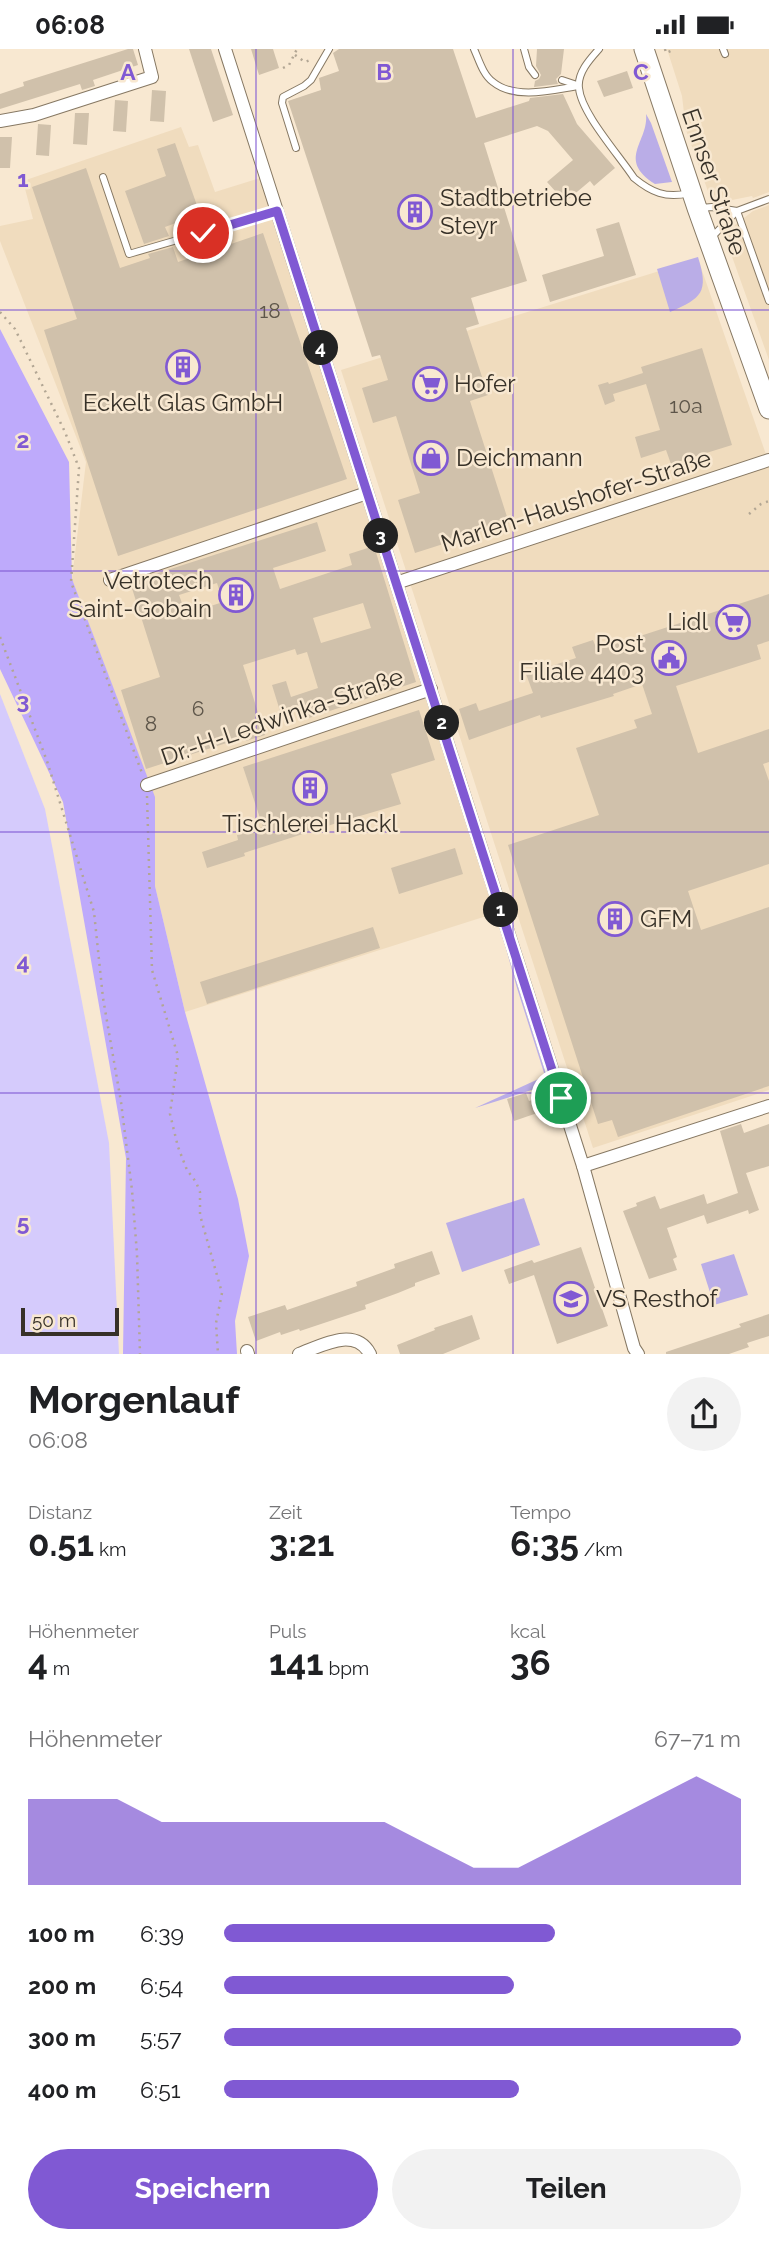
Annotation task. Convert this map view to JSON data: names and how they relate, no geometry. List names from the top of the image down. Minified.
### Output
{"streets":{"main road":["Ennser Straße"],"street":["Marlen-Haushofer-Straße","Dr.-H-Ledwinka-Straße"]},"places":{"building":["Stadtbetriebe Steyr","Eckelt Glas GmbH","Vetrotech Saint-Gobain","Tischlerei Hackl","GFM"],"supermarket":["Hofer","Lidl"],"shop":["Deichmann"],"public building":["Post Filiale 4403"],"school or university":["VS Resthof"]},"house_numbers":["18","10a","6","8"],"scale_bar":"50 m","page":{"status":"06:08","pins":["4","3","2","1"],"scale":"50 m","heading":["Morgenlauf","06:08"],"stats":[["Distanz","0.51 km"],["Zeit","3:21"],["Tempo","6:35 /km"],["Höhenmeter","4 m"],["Puls","141 bpm"],["kcal","36"]],"chart":["Höhenmeter","67–71 m"],"list":[{"name":"100 m","note":"6:39"},{"name":"200 m","note":"6:54"},{"name":"300 m","note":"5:57"},{"name":"400 m","note":"6:51"}],"buttons":["Speichern","Teilen"]},"grid":{"columns":["A","B","C"],"rows":["1","2","3","4","5"]}}
